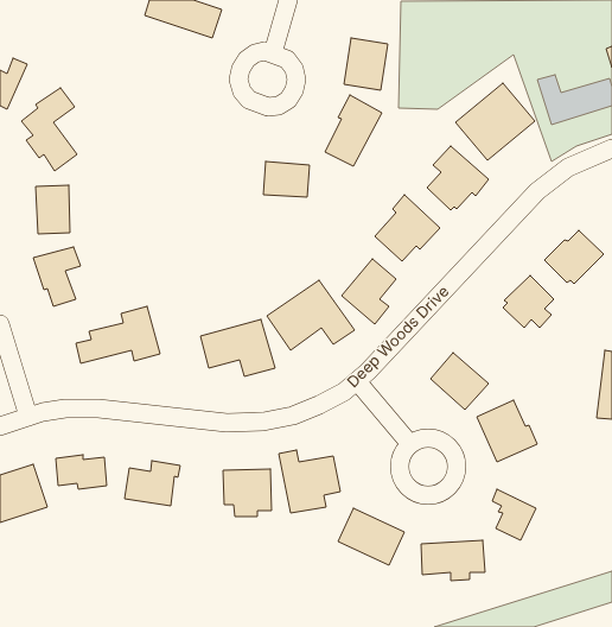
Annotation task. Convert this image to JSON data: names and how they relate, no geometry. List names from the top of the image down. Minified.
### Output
{"streets":{"street":["Deep Woods Drive"]}}
